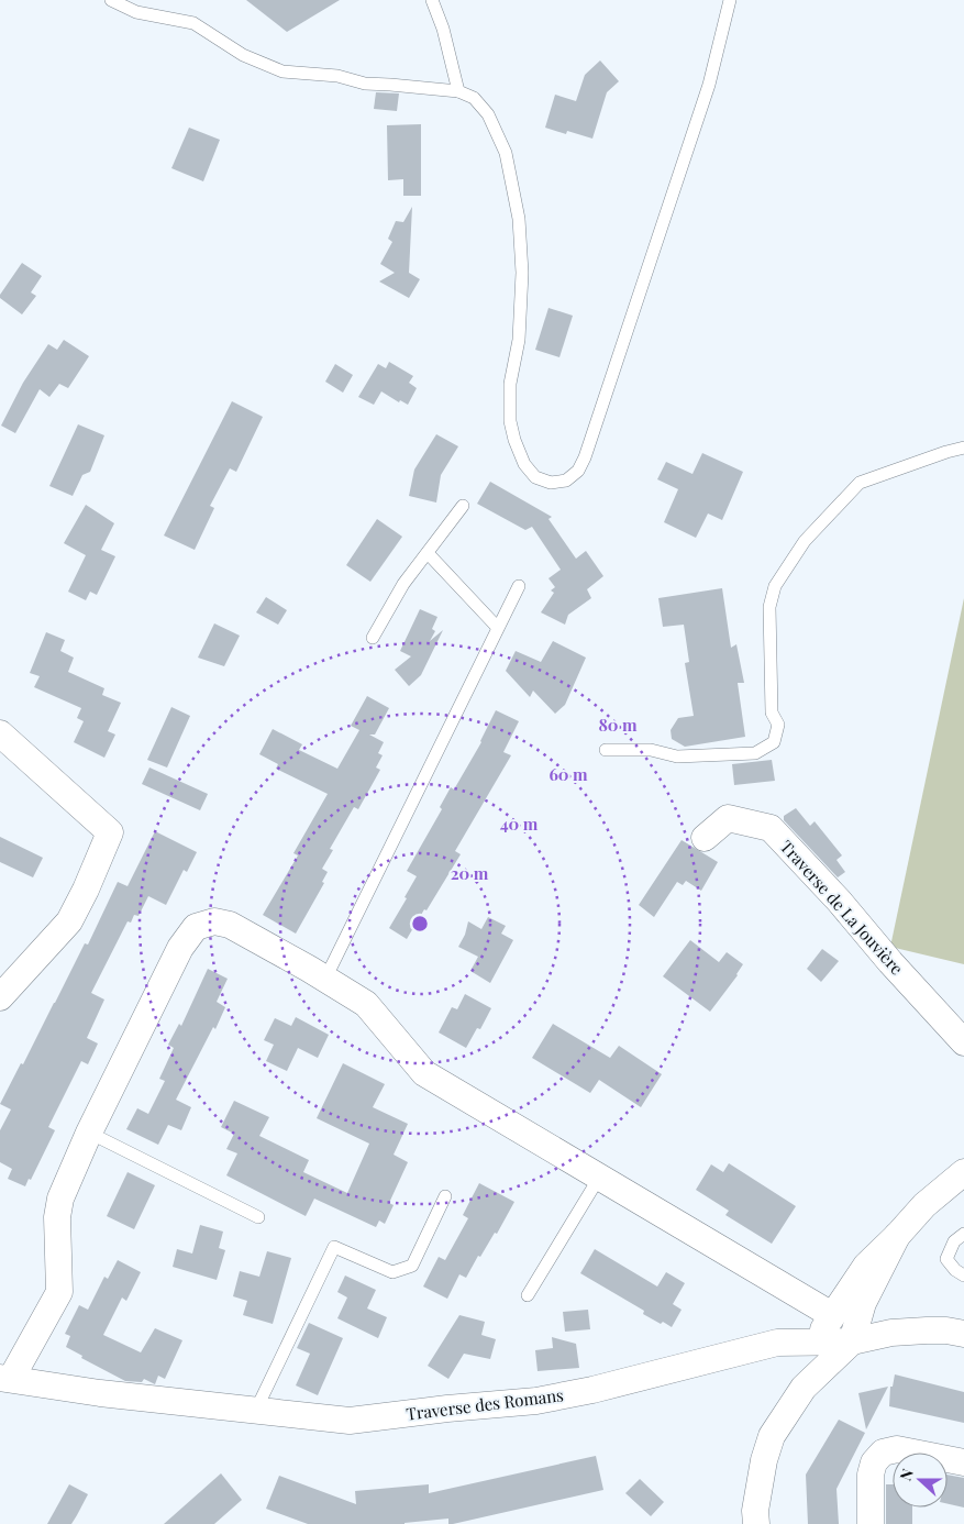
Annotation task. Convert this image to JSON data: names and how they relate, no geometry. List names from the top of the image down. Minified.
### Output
{"streets":{"street":["Traverse de La Jouvière","Traverse des Romans"]},"north":"left","rings":["80 m","60 m","40 m","20 m"]}
